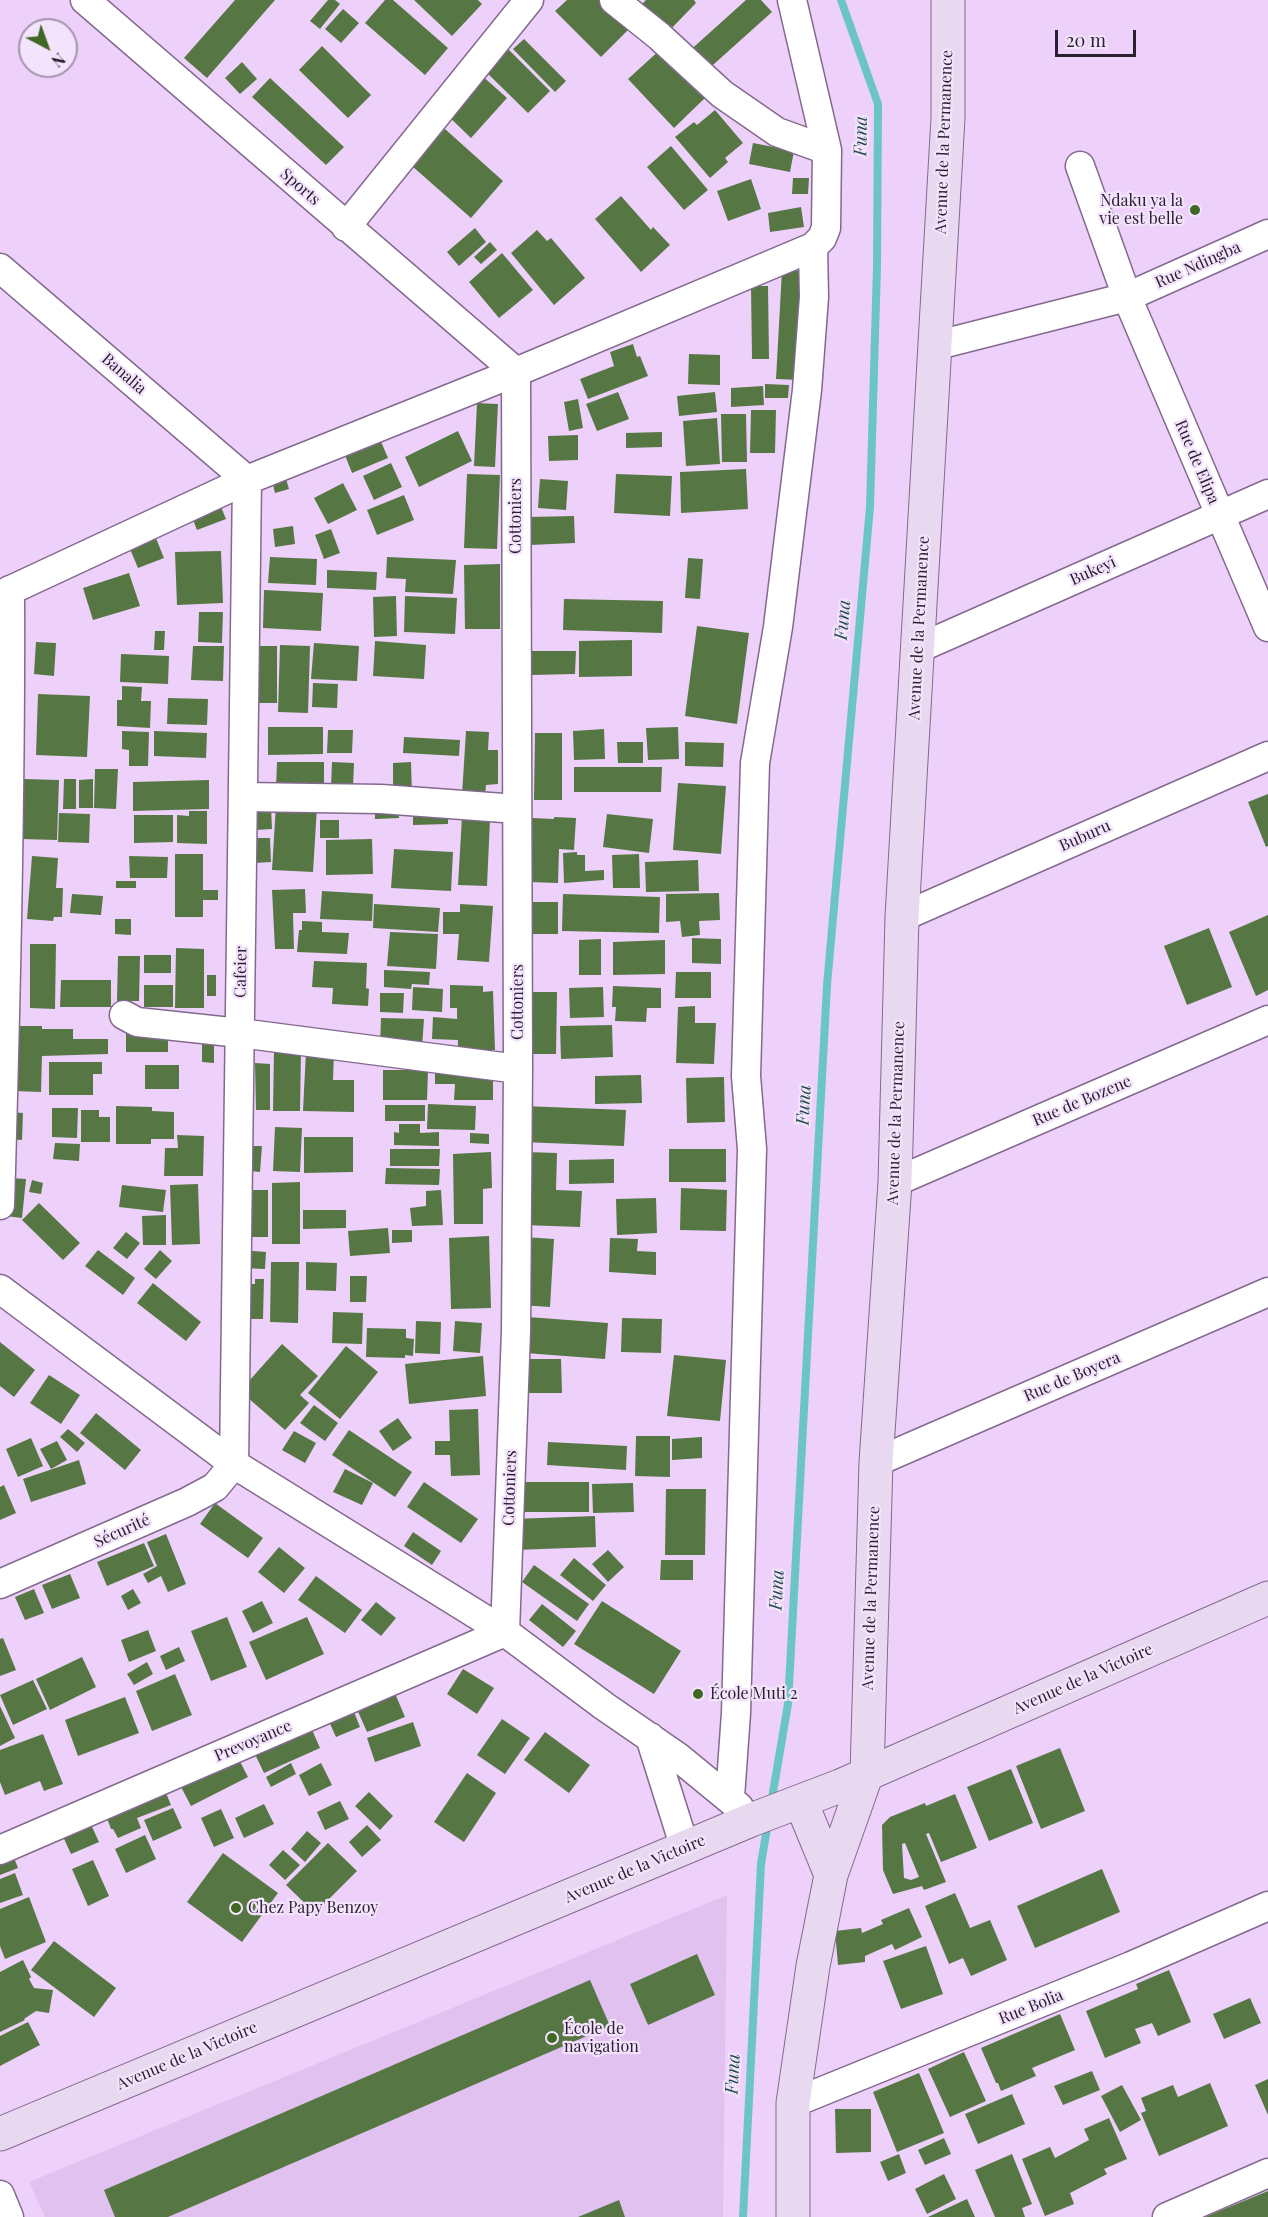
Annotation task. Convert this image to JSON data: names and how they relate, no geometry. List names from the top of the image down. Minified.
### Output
{"streets":{"street":["Avenue de la Permanence","Sports","Rue Ndingba","Banalia","Rue de Elipa","Cottoniers","Bukeyi","Buburu","Cafeier","Rue de Bozene","Rue de Boyera","Sécurité","Avenue de la Victoire","Prevoyance","Rue Bolia"]},"crossings":[["Avenue de la Permanence","Rue Ndingba"],["Avenue de la Permanence","Bukeyi"],["Avenue de la Permanence","Buburu"],["Avenue de la Permanence","Rue de Bozene"],["Avenue de la Permanence","Rue de Boyera"],["Avenue de la Permanence","Avenue de la Victoire"],["Avenue de la Permanence","Rue Bolia"],["Sports","Cottoniers"],["Rue Ndingba","Rue de Elipa"],["Banalia","Cafeier"],["Rue de Elipa","Bukeyi"],["Cottoniers","Prevoyance"],["Cafeier","Sécurité"]],"water":["Funa"],"places":["Ndaku ya la vie est belle","École Muti 2","Chez Papy Benzoy","École de navigation"],"scale_bar":"20 m","north":"bottom right"}
